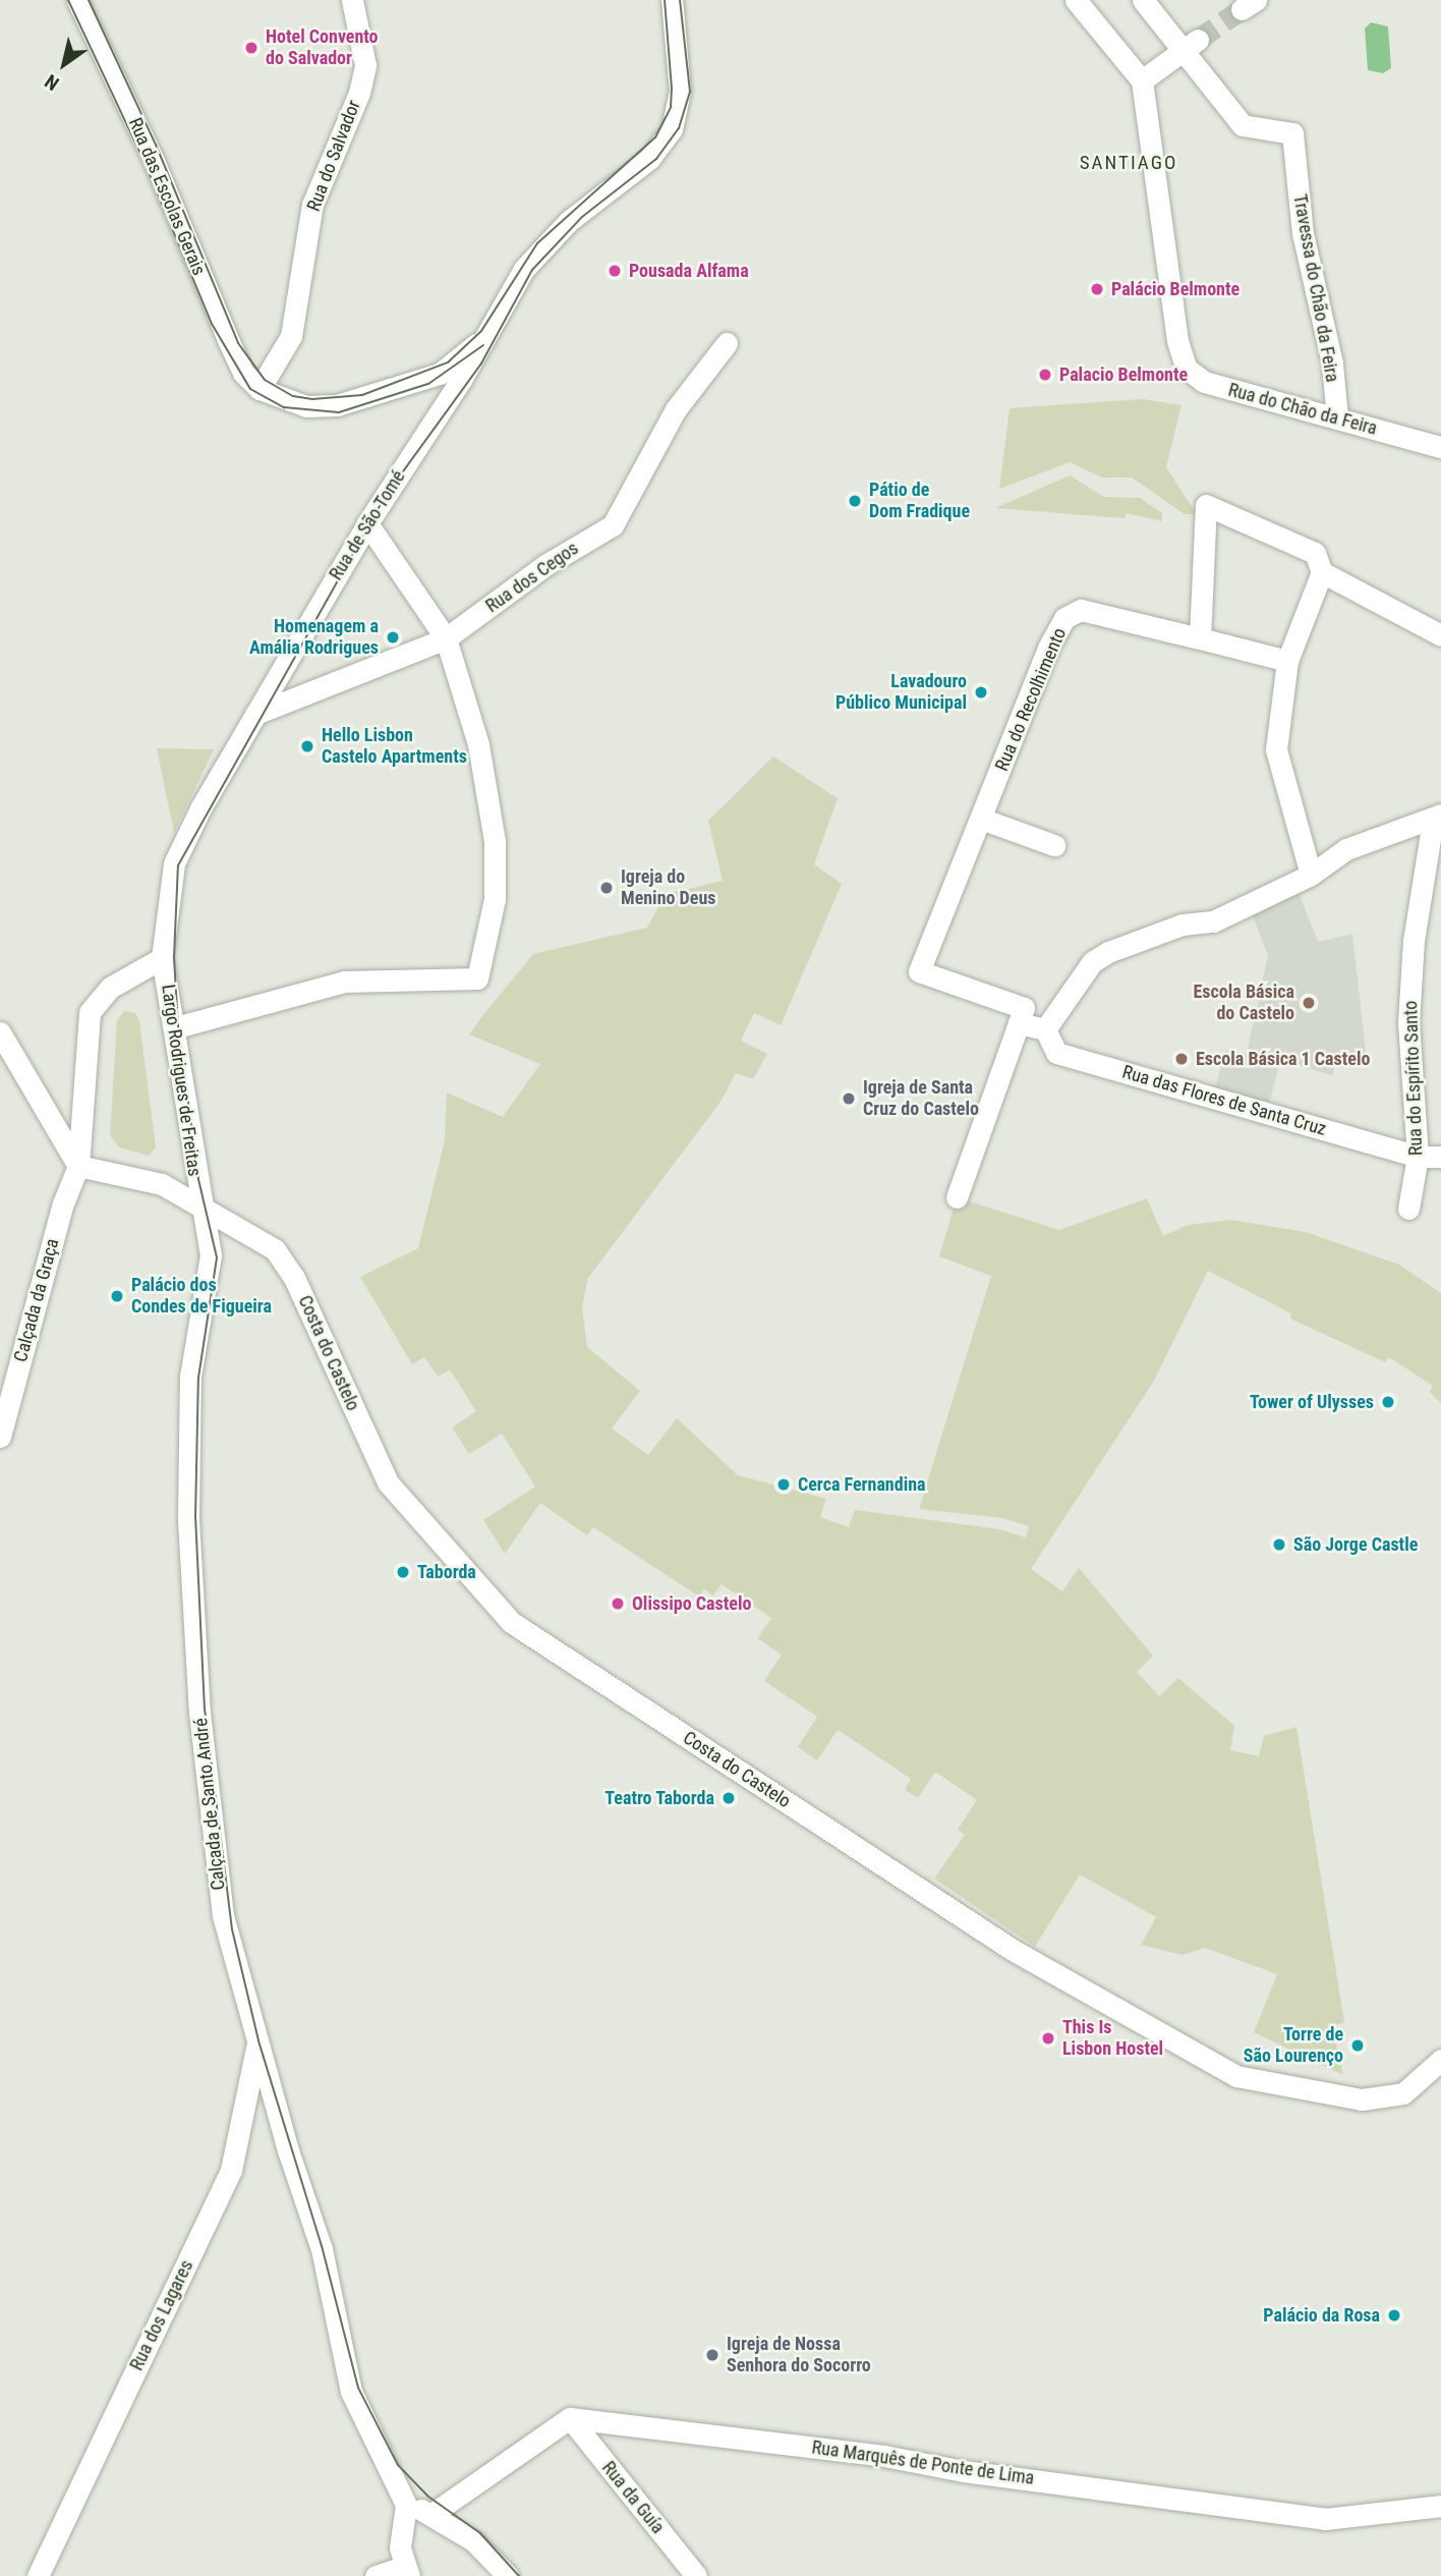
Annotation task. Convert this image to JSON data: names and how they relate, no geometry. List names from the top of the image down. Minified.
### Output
{"streets":{"street":["Rua do Salvador","Rua das Escolas Gerais","Travessa do Chão da Feira","Rua do Chão da Feira","Rua de São Tomé","Rua dos Cegos","Rua do Recolhimento","Rua do Espírito Santo","Largo Rodrigues de Freitas","Rua das Flores de Santa Cruz","Calçada da Graça","Costa do Castelo","Calçada de Santo André","Rua dos Lagares","Rua Marquês de Ponte de Lima","Rua da Guía"]},"crossings":[["Rua do Salvador","Rua das Escolas Gerais"],["Travessa do Chão da Feira","Rua do Chão da Feira"],["Rua de São Tomé","Rua dos Cegos"],["Rua de São Tomé","Largo Rodrigues de Freitas"],["Rua de São Tomé","Calçada da Graça"],["Rua do Espírito Santo","Rua das Flores de Santa Cruz"],["Largo Rodrigues de Freitas","Calçada da Graça"],["Largo Rodrigues de Freitas","Costa do Castelo"],["Largo Rodrigues de Freitas","Calçada de Santo André"],["Costa do Castelo","Calçada de Santo André"],["Calçada de Santo André","Rua dos Lagares"],["Rua Marquês de Ponte de Lima","Rua da Guía"]],"districts":["SANTIAGO"],"places":["Hotel Convento do Salvador","Pousada Alfama","Palácio Belmonte","Palacio Belmonte","Pátio de Dom Fradique","Homenagem a Amália Rodrigues","Lavadouro Público Municipal","Hello Lisbon Castelo Apartments","Igreja do Menino Deus","Escola Básica do Castelo","Escola Básica 1 Castelo","Igreja de Santa Cruz do Castelo","Palácio dos Condes de Figueira","Tower of Ulysses","Cerca Fernandina","São Jorge Castle","Taborda","Olissipo Castelo","Teatro Taborda","This Is Lisbon Hostel","Torre de São Lourenço","Palácio da Rosa","Igreja de Nossa Senhora do Socorro"],"north":"bottom left"}
